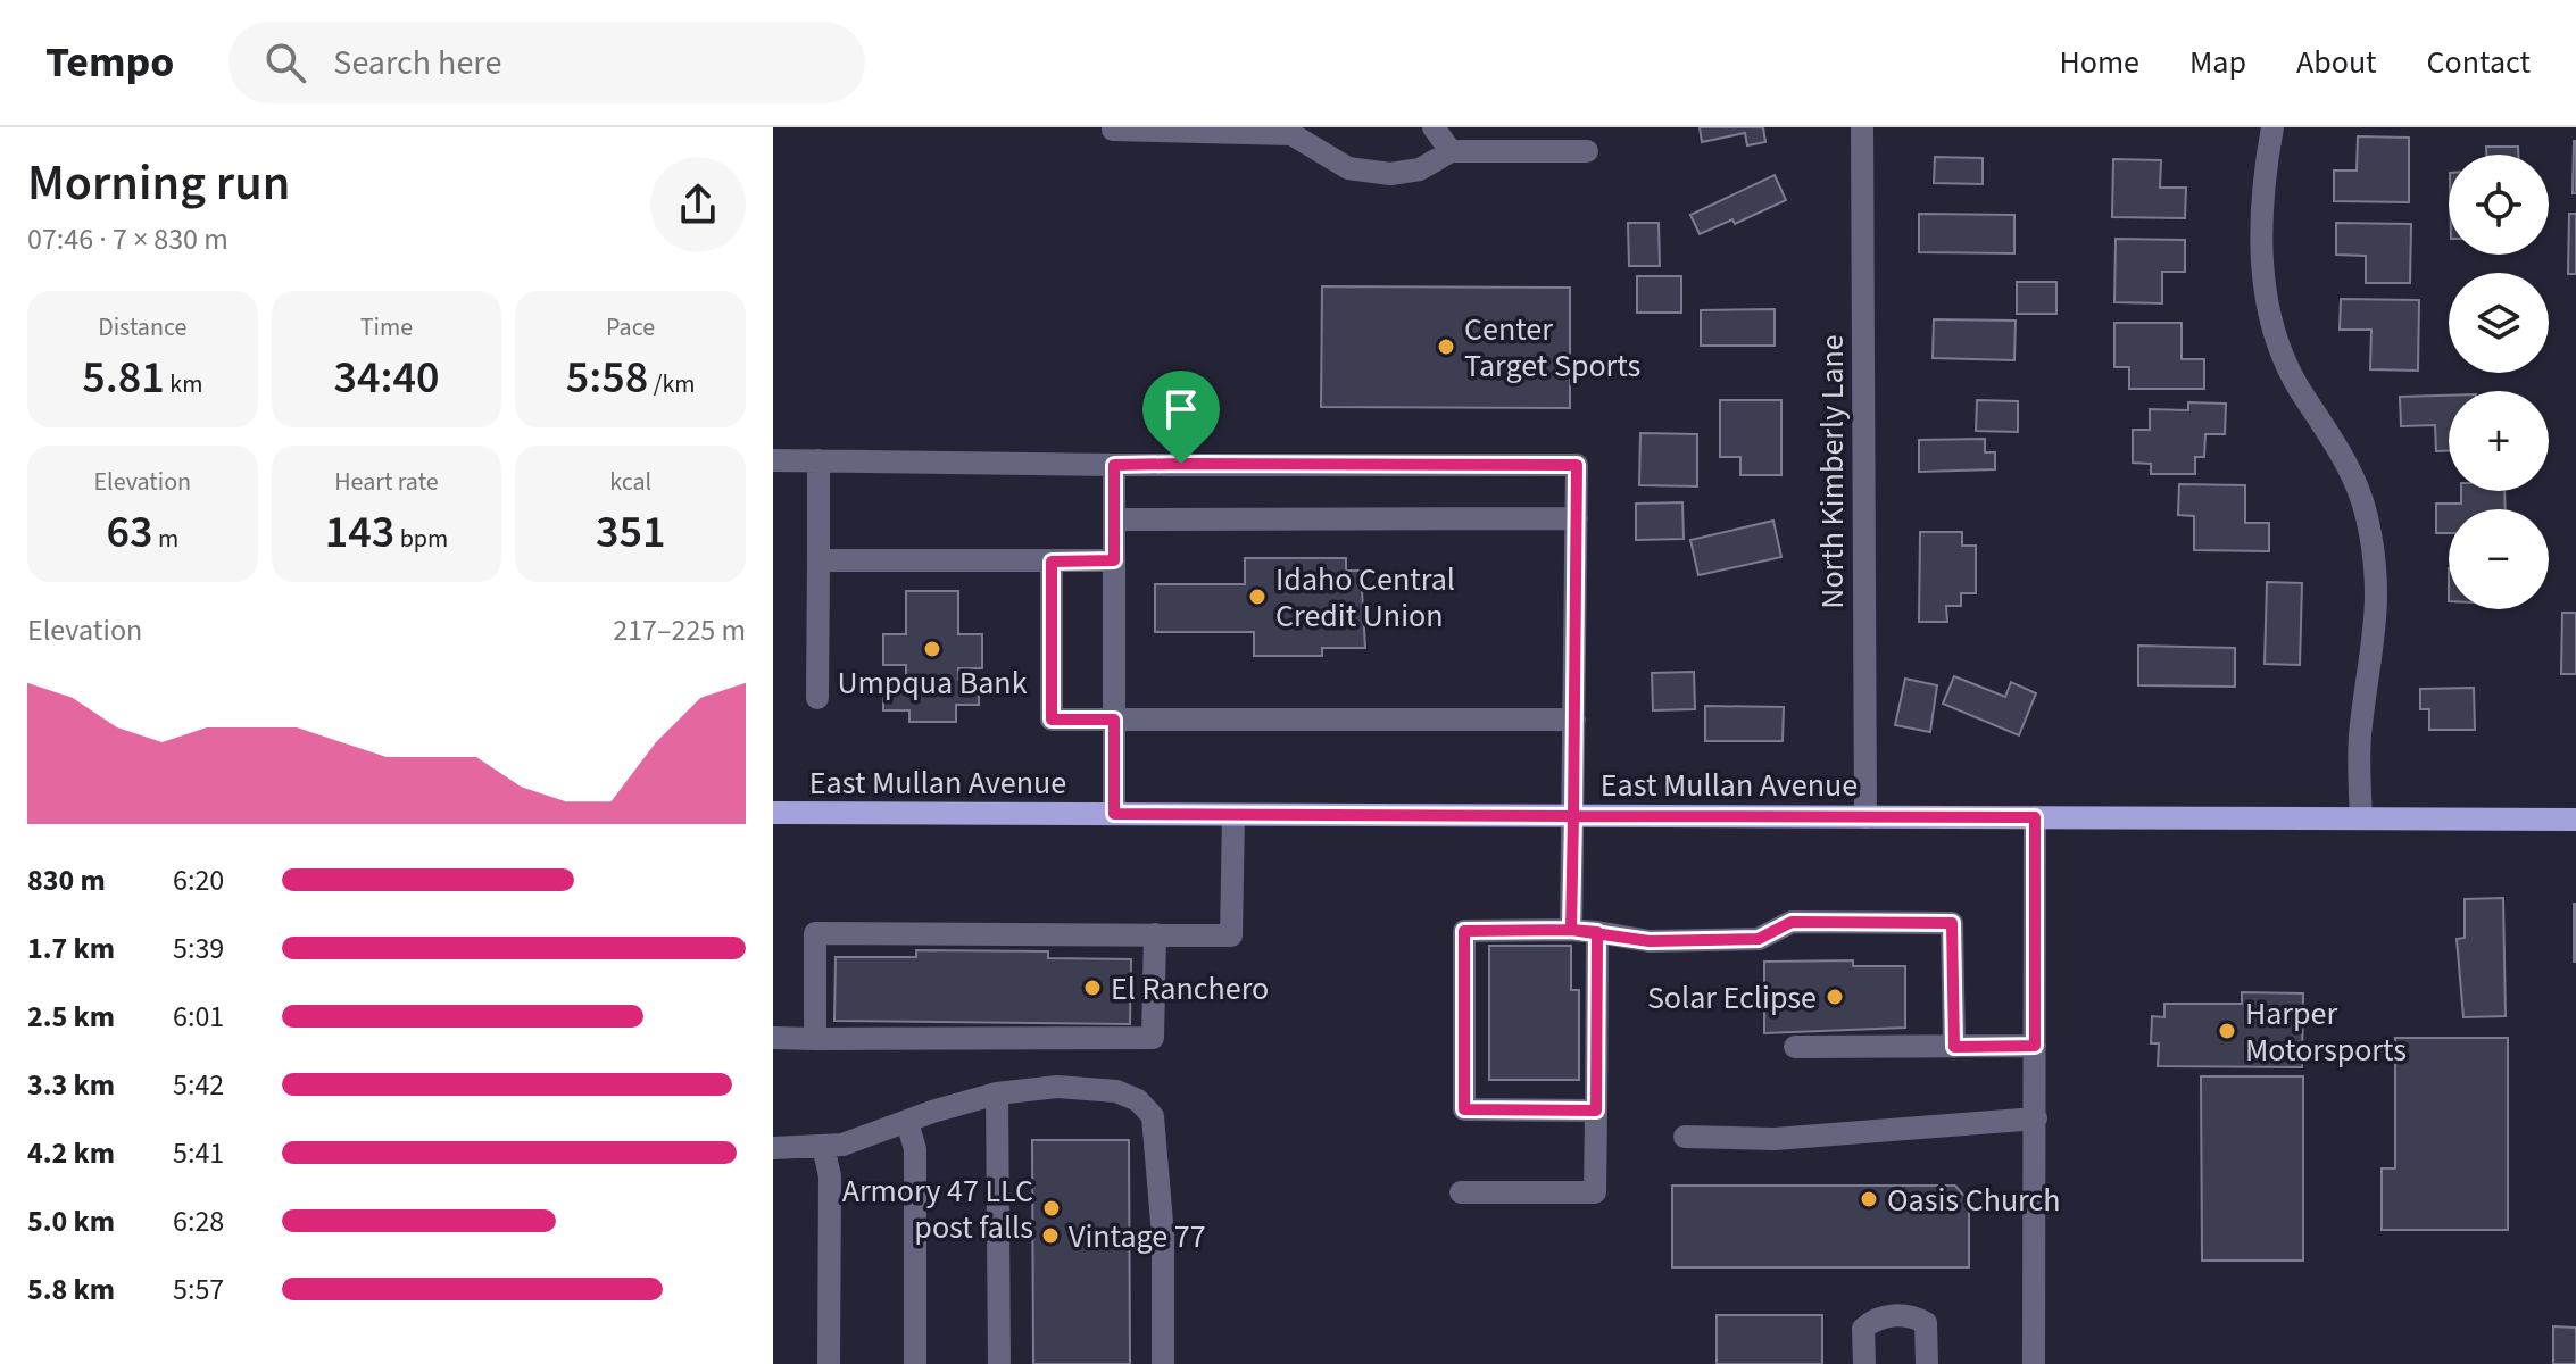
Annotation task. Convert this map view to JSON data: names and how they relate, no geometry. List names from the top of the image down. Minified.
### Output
{"streets":{"main road":["East Mullan Avenue"],"street":["North Kimberly Lane"]},"crossings":[["North Kimberly Lane","East Mullan Avenue"]],"places":["Center Target Sports","Idaho Central Credit Union","Umpqua Bank","El Ranchero","Solar Eclipse","Harper Motorsports","Oasis Church","Armory 47 LLC post falls","Vintage 77"],"page":{"header":"Tempo","search":"Search here","nav":["Home","Map","About","Contact"],"heading":["Morning run","07:46 · 7 × 830 m"],"map_buttons":["+","−"],"stats":[["Distance","5.81 km"],["Time","34:40"],["Pace","5:58 /km"],["Elevation","63 m"],["Heart rate","143 bpm"],["kcal","351"]],"chart":["Elevation","217–225 m"],"list":[{"name":"830 m","note":"6:20"},{"name":"1.7 km","note":"5:39"},{"name":"2.5 km","note":"6:01"},{"name":"3.3 km","note":"5:42"},{"name":"4.2 km","note":"5:41"},{"name":"5.0 km","note":"6:28"},{"name":"5.8 km","note":"5:57"}]}}
